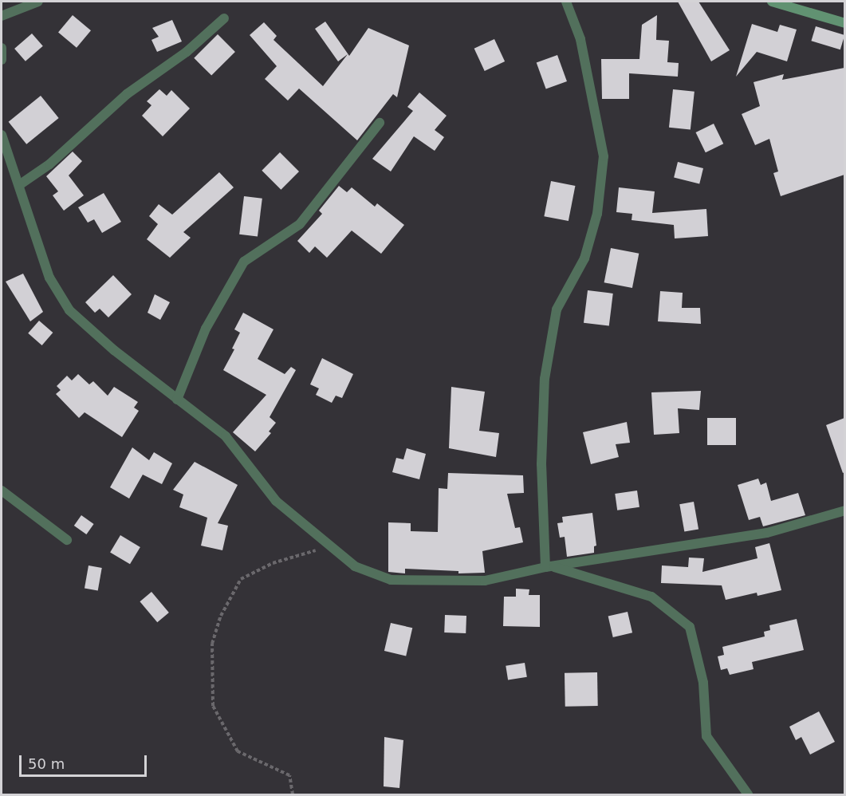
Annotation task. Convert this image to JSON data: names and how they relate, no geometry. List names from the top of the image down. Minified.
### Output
{"scale_bar":"50 m"}
